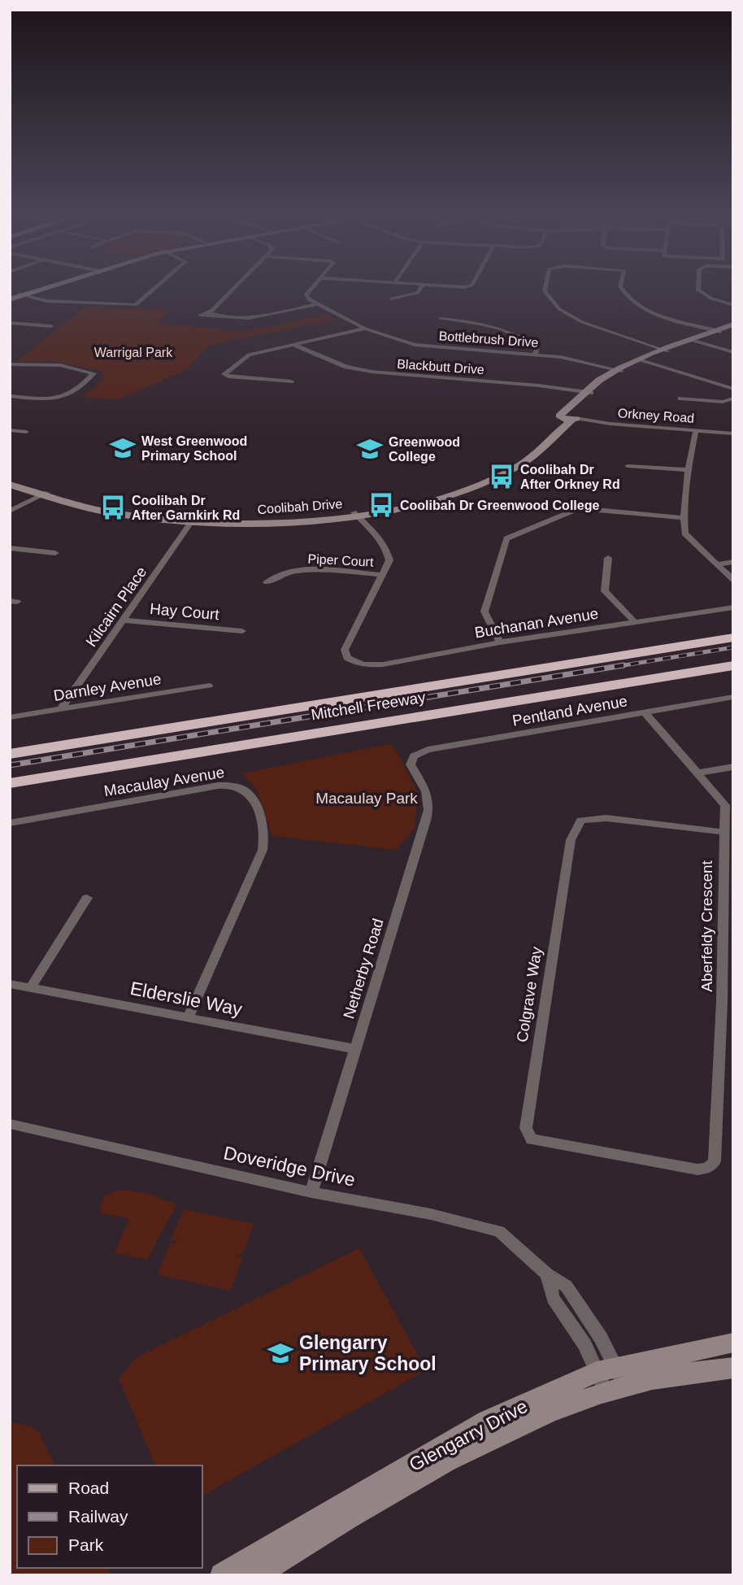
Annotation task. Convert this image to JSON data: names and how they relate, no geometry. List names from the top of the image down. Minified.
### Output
{"streets":{"highway":["Mitchell Freeway"],"main road":["Coolibah Drive","Glengarry Drive"],"street":["Bottlebrush Drive","Blackbutt Drive","Orkney Road","Piper Court","Kilcairn Place","Hay Court","Buchanan Avenue","Darnley Avenue","Pentland Avenue","Macaulay Avenue","Aberfeldy Crescent","Netherby Road","Colgrave Way","Elderslie Way","Doveridge Drive"]},"crossings":[["Bottlebrush Drive","Coolibah Drive"],["Blackbutt Drive","Coolibah Drive"],["Orkney Road","Coolibah Drive"],["Coolibah Drive","Kilcairn Place"],["Piper Court","Buchanan Avenue"],["Kilcairn Place","Hay Court"],["Kilcairn Place","Darnley Avenue"],["Pentland Avenue","Aberfeldy Crescent"],["Pentland Avenue","Netherby Road"],["Macaulay Avenue","Elderslie Way"],["Aberfeldy Crescent","Colgrave Way"],["Netherby Road","Elderslie Way"],["Netherby Road","Doveridge Drive"],["Doveridge Drive","Glengarry Drive"]],"parks":["Warrigal Park","Macaulay Park"],"places":{"school or university":["West Greenwood Primary School","Greenwood College","Glengarry Primary School"],"bus stop":["Coolibah Dr After Orkney Rd","Coolibah Dr Greenwood College","Coolibah Dr After Garnkirk Rd"]},"legend":["Road","Railway","Park"]}
